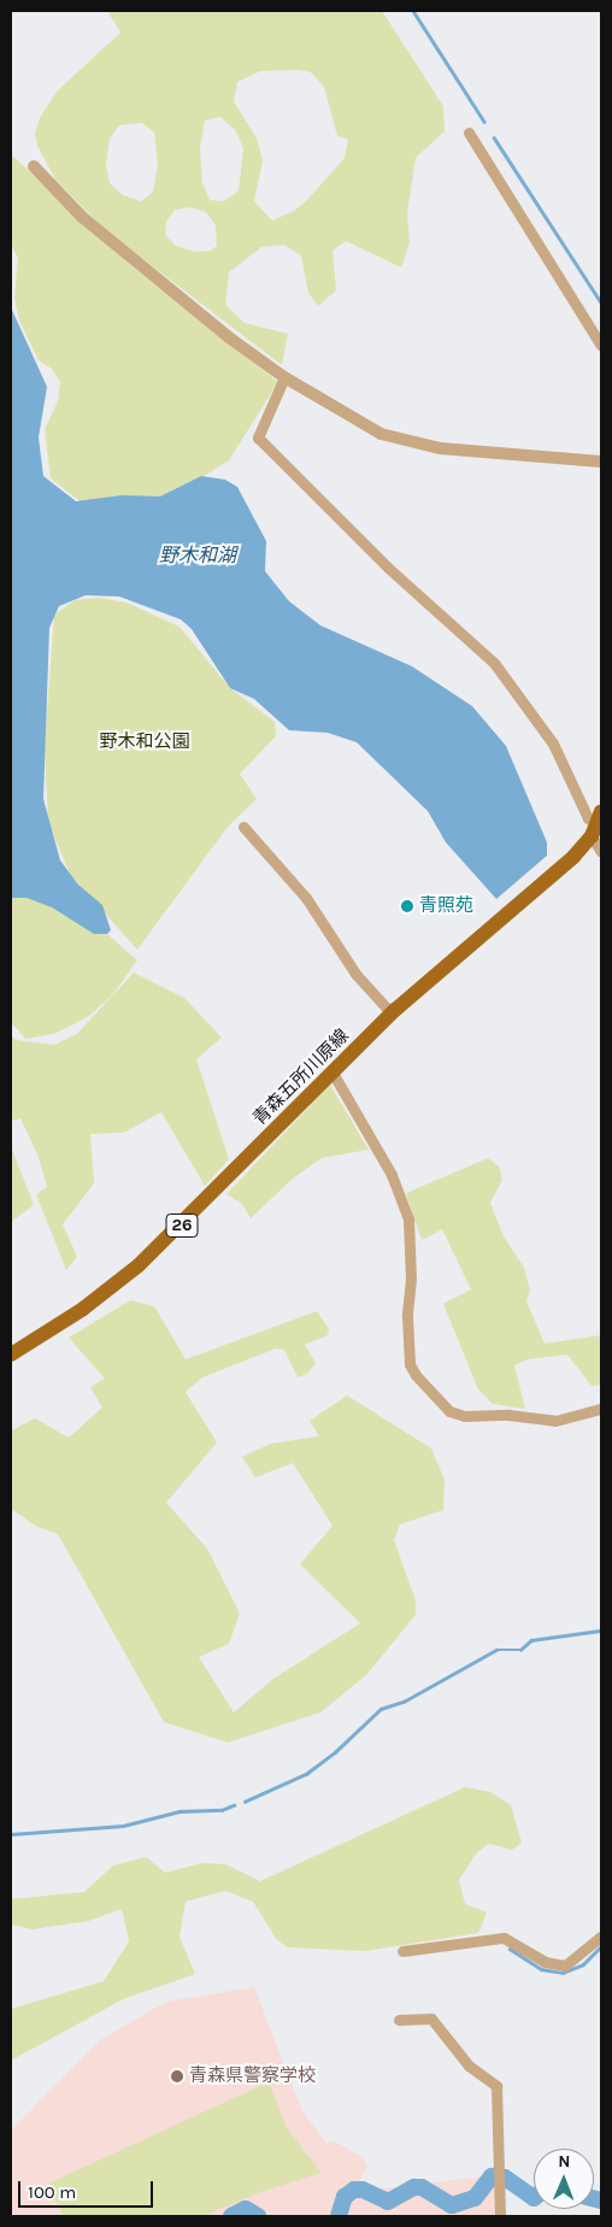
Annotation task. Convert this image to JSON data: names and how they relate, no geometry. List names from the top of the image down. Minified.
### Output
{"streets":{"main road":["青森五所川原線","26"]},"water":["野木和湖"],"parks":["野木和公園"],"places":["青照苑","青森県警察学校"],"scale_bar":"100 m","north":"top"}
